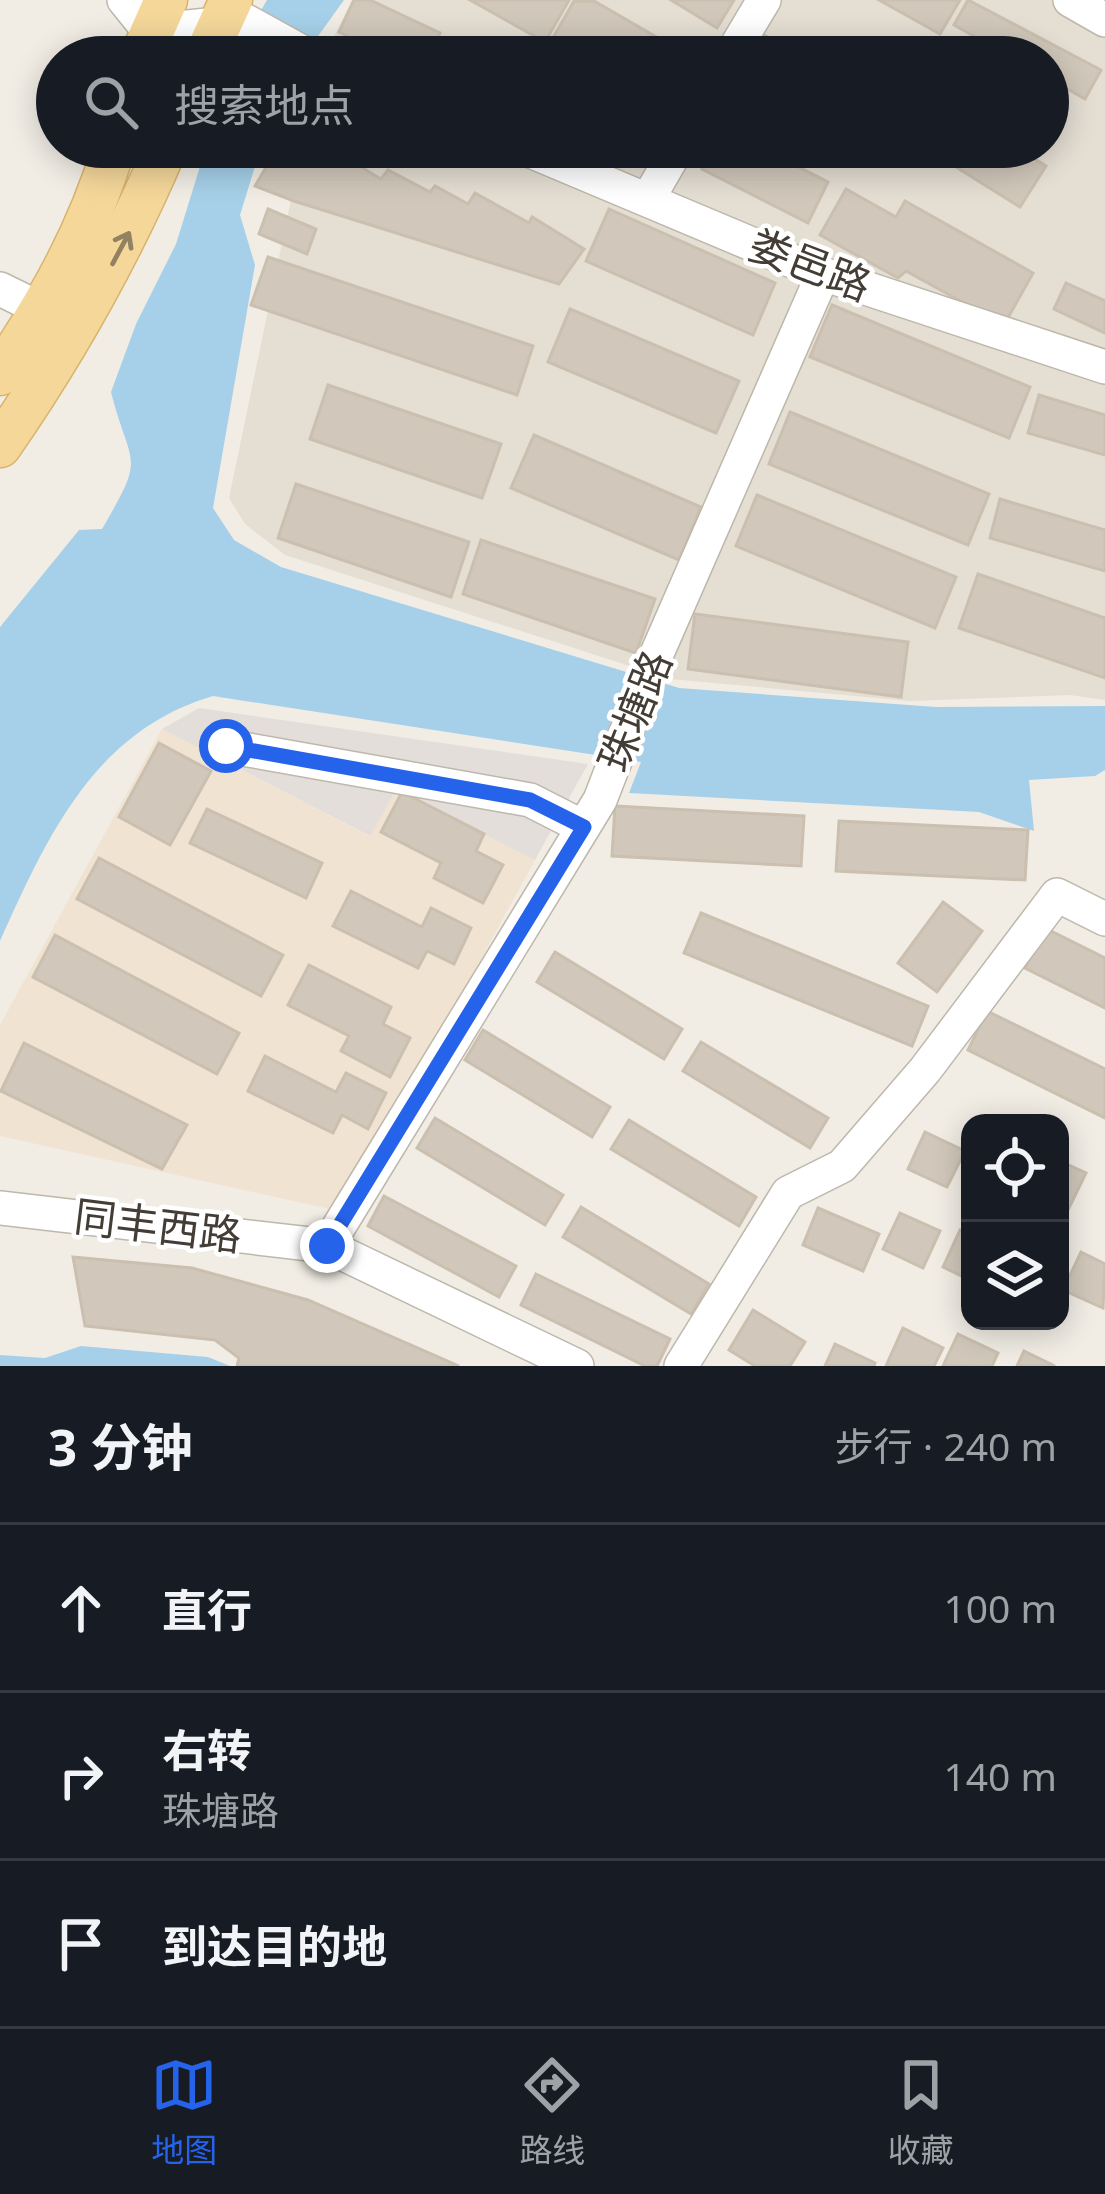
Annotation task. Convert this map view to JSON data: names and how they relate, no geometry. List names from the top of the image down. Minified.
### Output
{"streets":{"street":["娄邑路","珠塘路","同丰西路"]},"crossings":[["娄邑路","珠塘路"],["珠塘路","同丰西路"]],"page":{"search":"搜索地点","heading":["3 分钟","步行 · 240 m"],"list":[["直行","100 m"],["右转","珠塘路","140 m"],"到达目的地"],"nav":["地图","路线","收藏"]}}
